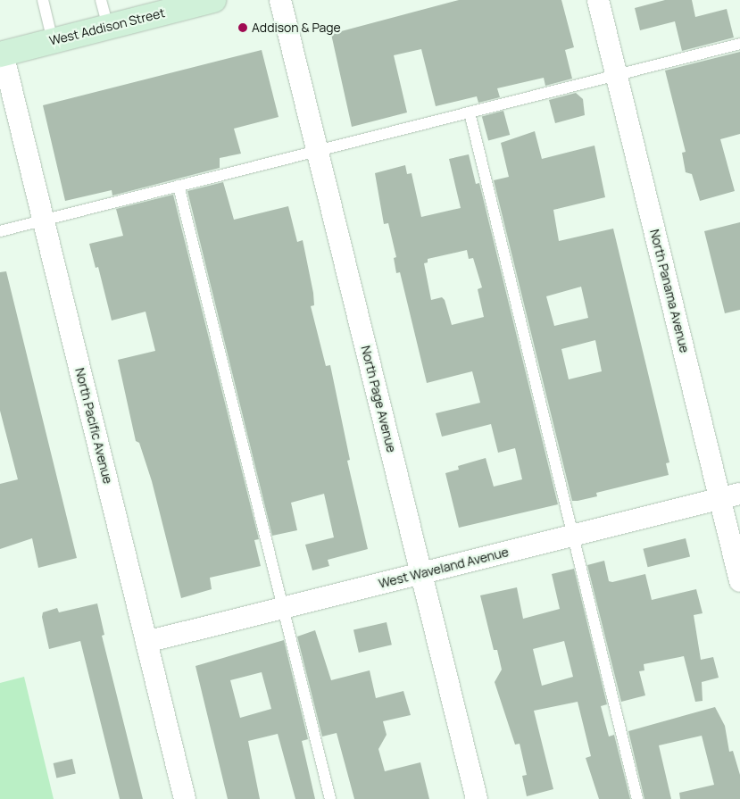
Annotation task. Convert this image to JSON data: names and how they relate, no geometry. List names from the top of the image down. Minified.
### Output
{"streets":{"street":["West Addison Street","North Panama Avenue","North Page Avenue","North Pacific Avenue","West Waveland Avenue"]},"crossings":[["West Addison Street","North Pacific Avenue"],["North Panama Avenue","West Waveland Avenue"],["North Page Avenue","West Waveland Avenue"],["North Pacific Avenue","West Waveland Avenue"]],"places":["Addison & Page"]}
